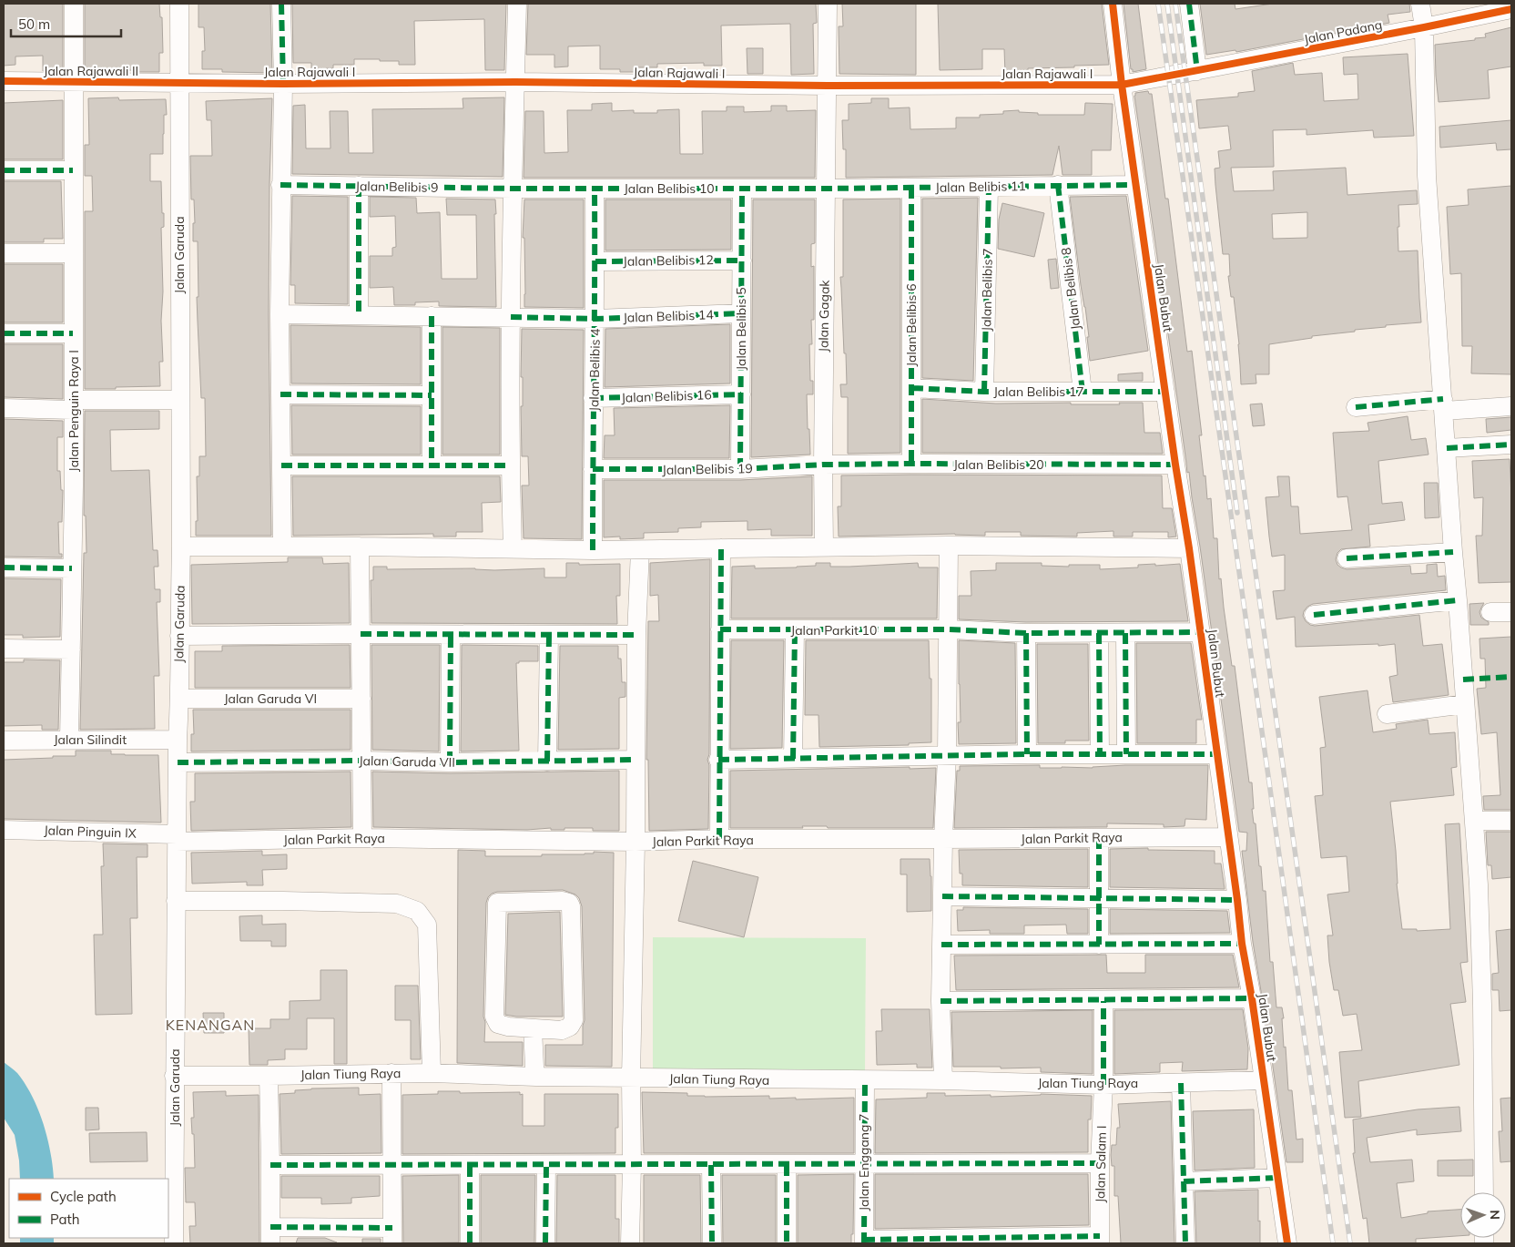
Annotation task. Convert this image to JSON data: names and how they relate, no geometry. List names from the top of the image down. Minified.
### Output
{"streets":{"street":["Jalan Padang","Jalan Rajawali II","Jalan Rajawali I","Jalan Belibis 9","Jalan Belibis 11","Jalan Belibis 10","Jalan Garuda","Jalan Belibis 12","Jalan Belibis 8","Jalan Belibis 7","Jalan Bubut","Jalan Belibis 14","Jalan Gagak","Jalan Belibis 6","Jalan Belibis 5","Jalan Belibis 4","Jalan Belibis 17","Jalan Belibis 16","Jalan Penguin Raya I","Jalan Belibis 20","Jalan Belibis 19","Jalan Parkit 10","Jalan Garuda VI","Jalan Silindit","Jalan Garuda VII","Jalan Pinguin IX","Jalan Parkit Raya","Jalan Tiung Raya","Jalan Enggang 7","Jalan Salam I"]},"crossings":[["Jalan Padang","Jalan Rajawali I"],["Jalan Rajawali II","Jalan Rajawali I"],["Jalan Rajawali II","Jalan Garuda"],["Jalan Rajawali II","Jalan Penguin Raya I"],["Jalan Rajawali I","Jalan Garuda"],["Jalan Rajawali I","Jalan Bubut"],["Jalan Rajawali I","Jalan Gagak"],["Jalan Belibis 9","Jalan Belibis 10"],["Jalan Belibis 11","Jalan Belibis 10"],["Jalan Belibis 11","Jalan Belibis 8"],["Jalan Belibis 11","Jalan Belibis 7"],["Jalan Belibis 11","Jalan Bubut"],["Jalan Belibis 11","Jalan Gagak"],["Jalan Belibis 11","Jalan Belibis 6"],["Jalan Belibis 10","Jalan Gagak"],["Jalan Belibis 10","Jalan Belibis 5"],["Jalan Belibis 10","Jalan Belibis 4"],["Jalan Garuda","Jalan Garuda VI"],["Jalan Garuda","Jalan Silindit"],["Jalan Garuda","Jalan Garuda VII"],["Jalan Garuda","Jalan Pinguin IX"],["Jalan Garuda","Jalan Parkit Raya"],["Jalan Garuda","Jalan Tiung Raya"],["Jalan Belibis 12","Jalan Belibis 5"],["Jalan Belibis 12","Jalan Belibis 4"],["Jalan Belibis 8","Jalan Belibis 17"],["Jalan Belibis 7","Jalan Belibis 17"],["Jalan Bubut","Jalan Belibis 17"],["Jalan Bubut","Jalan Belibis 20"],["Jalan Bubut","Jalan Parkit 10"],["Jalan Bubut","Jalan Parkit Raya"],["Jalan Bubut","Jalan Tiung Raya"],["Jalan Belibis 14","Jalan Belibis 5"],["Jalan Belibis 14","Jalan Belibis 4"],["Jalan Gagak","Jalan Belibis 20"],["Jalan Gagak","Jalan Belibis 19"],["Jalan Belibis 6","Jalan Belibis 17"],["Jalan Belibis 6","Jalan Belibis 20"],["Jalan Belibis 5","Jalan Belibis 16"],["Jalan Belibis 5","Jalan Belibis 19"],["Jalan Belibis 4","Jalan Belibis 16"],["Jalan Belibis 4","Jalan Belibis 19"],["Jalan Penguin Raya I","Jalan Silindit"],["Jalan Belibis 20","Jalan Belibis 19"],["Jalan Pinguin IX","Jalan Parkit Raya"],["Jalan Tiung Raya","Jalan Enggang 7"],["Jalan Tiung Raya","Jalan Salam I"]],"districts":["KENANGAN"],"legend":["Cycle path","Path"],"scale_bar":"50 m","north":"right"}
